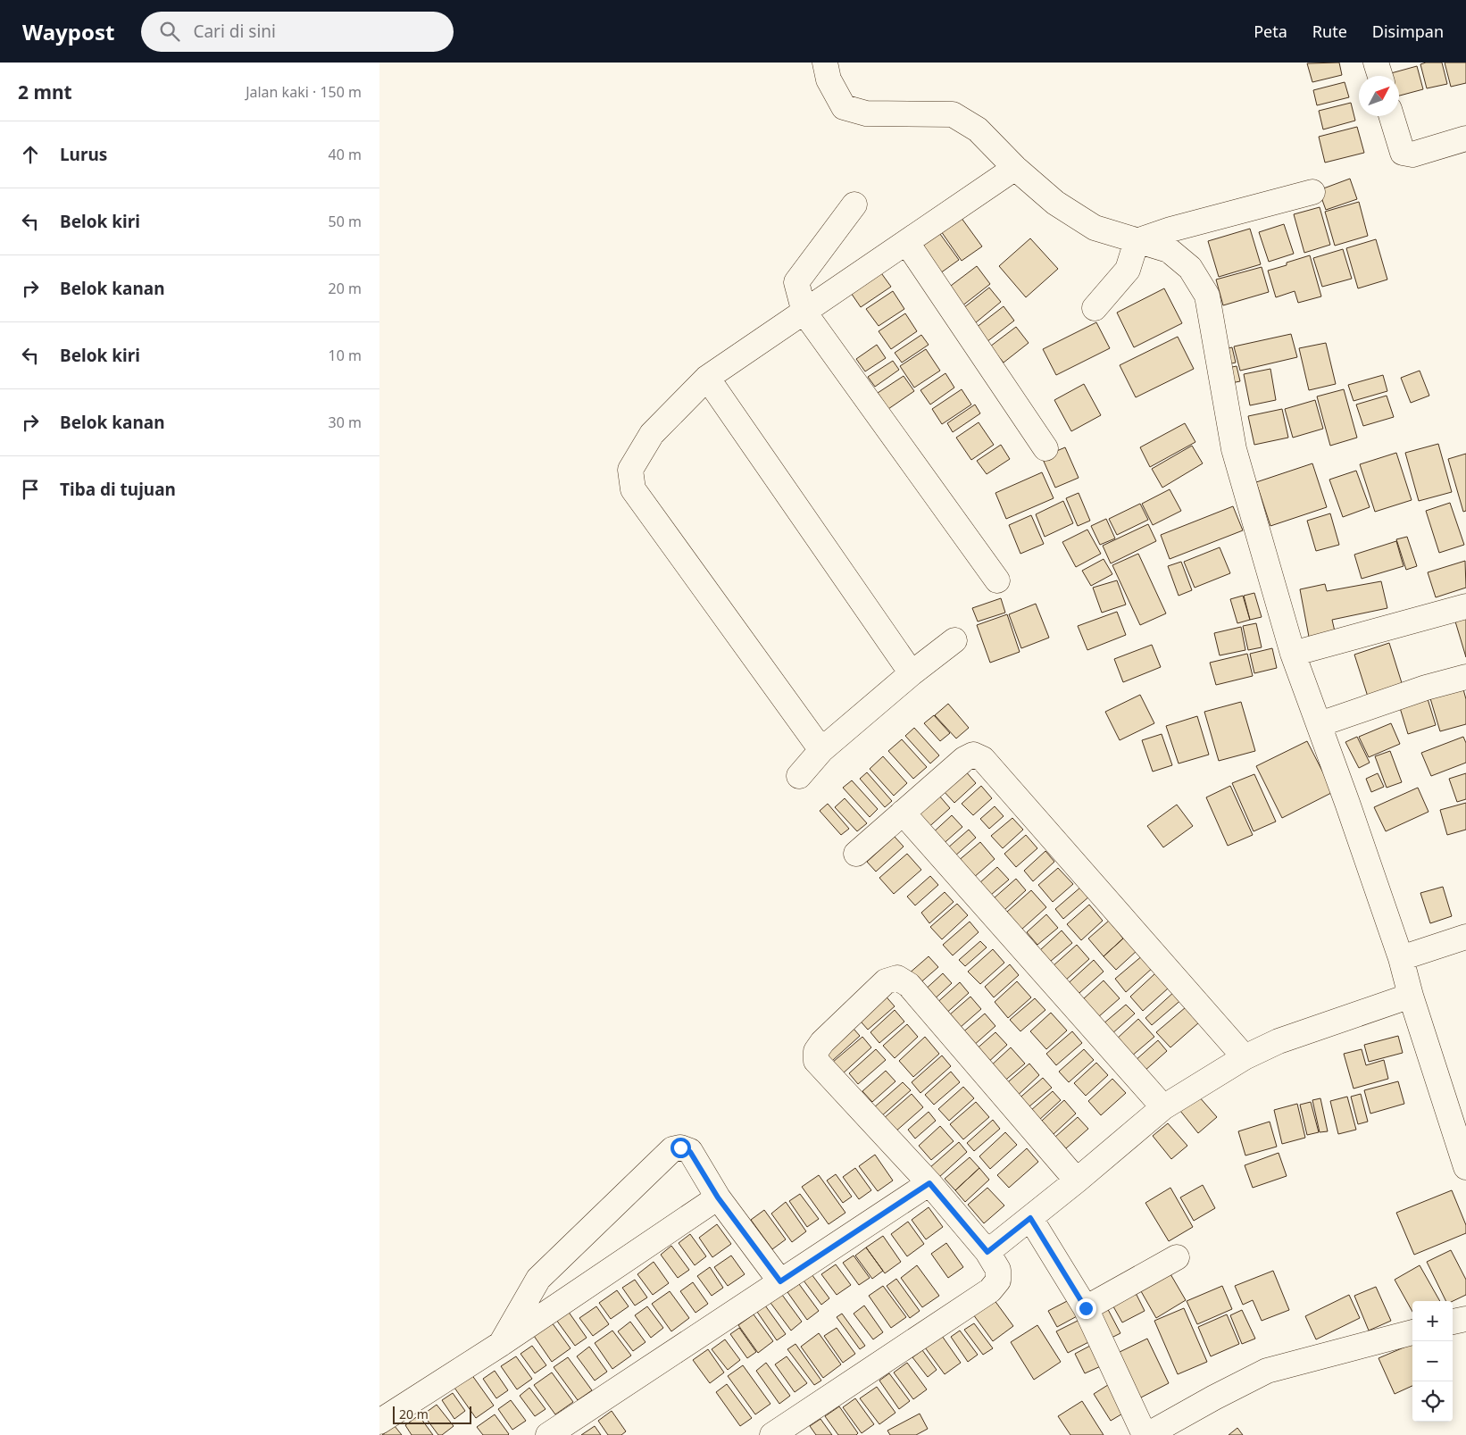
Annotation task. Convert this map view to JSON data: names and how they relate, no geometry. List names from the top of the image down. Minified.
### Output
{"scale_bar":"20 m","north":"top right","page":{"header":"Waypost","search":"Cari di sini","nav":["Peta","Rute","Disimpan"],"heading":["2 mnt","Jalan kaki · 150 m"],"list":[["Lurus","40 m"],["Belok kiri","50 m"],["Belok kanan","20 m"],["Belok kiri","10 m"],["Belok kanan","30 m"],"Tiba di tujuan"],"map_buttons":["+","−"],"scale":"20 m"}}
